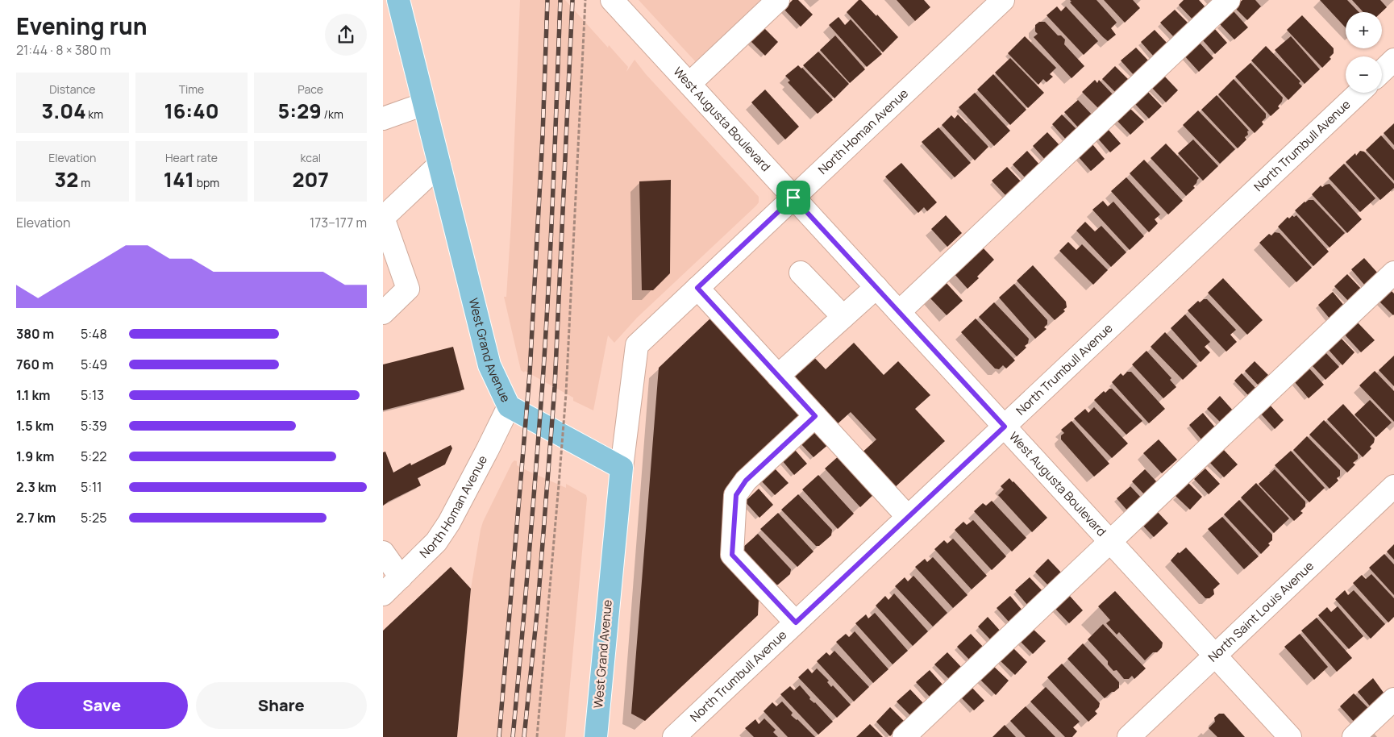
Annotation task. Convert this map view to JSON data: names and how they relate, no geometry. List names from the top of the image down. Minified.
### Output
{"streets":{"main road":["West Grand Avenue"],"street":["West Augusta Boulevard","North Homan Avenue","North Trumbull Avenue","North Saint Louis Avenue"]},"crossings":[["West Augusta Boulevard","North Homan Avenue"],["West Augusta Boulevard","North Trumbull Avenue"],["West Augusta Boulevard","North Saint Louis Avenue"],["North Homan Avenue","West Grand Avenue"]],"page":{"heading":["Evening run","21:44 · 8 × 380 m"],"map_buttons":["+","−"],"stats":[["Distance","3.04 km"],["Time","16:40"],["Pace","5:29 /km"],["Elevation","32 m"],["Heart rate","141 bpm"],["kcal","207"]],"chart":["Elevation","173–177 m"],"list":[{"name":"380 m","note":"5:48"},{"name":"760 m","note":"5:49"},{"name":"1.1 km","note":"5:13"},{"name":"1.5 km","note":"5:39"},{"name":"1.9 km","note":"5:22"},{"name":"2.3 km","note":"5:11"},{"name":"2.7 km","note":"5:25"}],"buttons":["Save","Share"]}}
